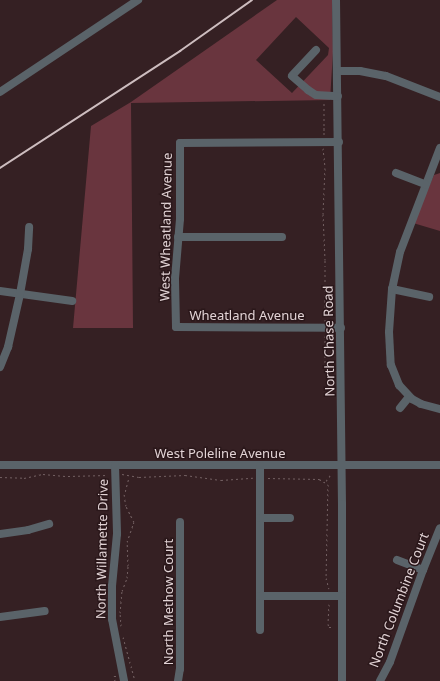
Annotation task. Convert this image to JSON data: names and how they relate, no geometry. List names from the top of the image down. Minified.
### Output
{"streets":{"street":["West Wheatland Avenue","Wheatland Avenue","North Chase Road","West Poleline Avenue","North Willamette Drive","North Columbine Court","North Methow Court"]},"crossings":[["West Wheatland Avenue","Wheatland Avenue"],["West Wheatland Avenue","North Chase Road"],["Wheatland Avenue","North Chase Road"],["North Chase Road","West Poleline Avenue"],["West Poleline Avenue","North Willamette Drive"]]}
